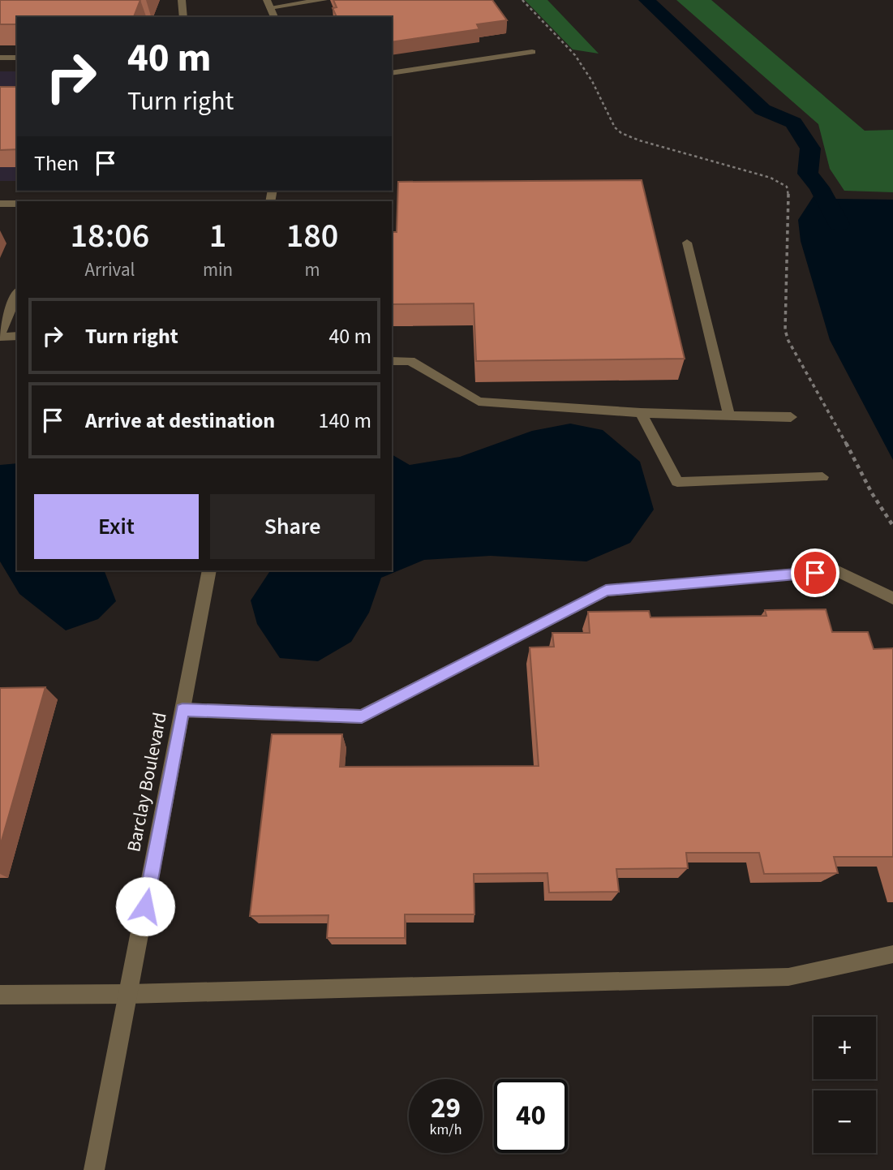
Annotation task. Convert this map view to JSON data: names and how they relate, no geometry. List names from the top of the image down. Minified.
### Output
{"streets":{"street":["Barclay Boulevard"]},"page":{"turn":["40 m","Turn right"],"then":"Then","eta":["18:06","Arrival","1","min","180","m"],"list":[{"name":"Turn right","value":"40 m"},{"name":"Arrive at destination","value":"140 m"}],"buttons":["Exit","Share"],"map_buttons":["+","−"],"speed":"29 km/h","limit":"40"}}
